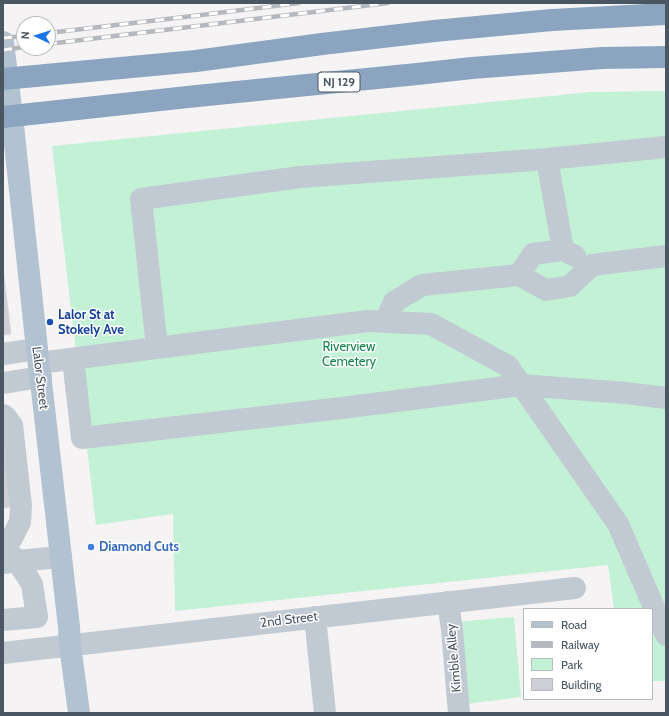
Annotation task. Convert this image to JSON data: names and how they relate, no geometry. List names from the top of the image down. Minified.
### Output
{"streets":{"highway":["NJ 129"],"main road":["Lalor Street"],"street":["2nd Street","Kimble Alley"]},"crossings":[["NJ 129","Lalor Street"],["Lalor Street","2nd Street"],["2nd Street","Kimble Alley"]],"parks":["Riverview Cemetery"],"places":["Lalor St at Stokely Ave","Diamond Cuts"],"legend":["Road","Railway","Park","Building"],"north":"left"}
